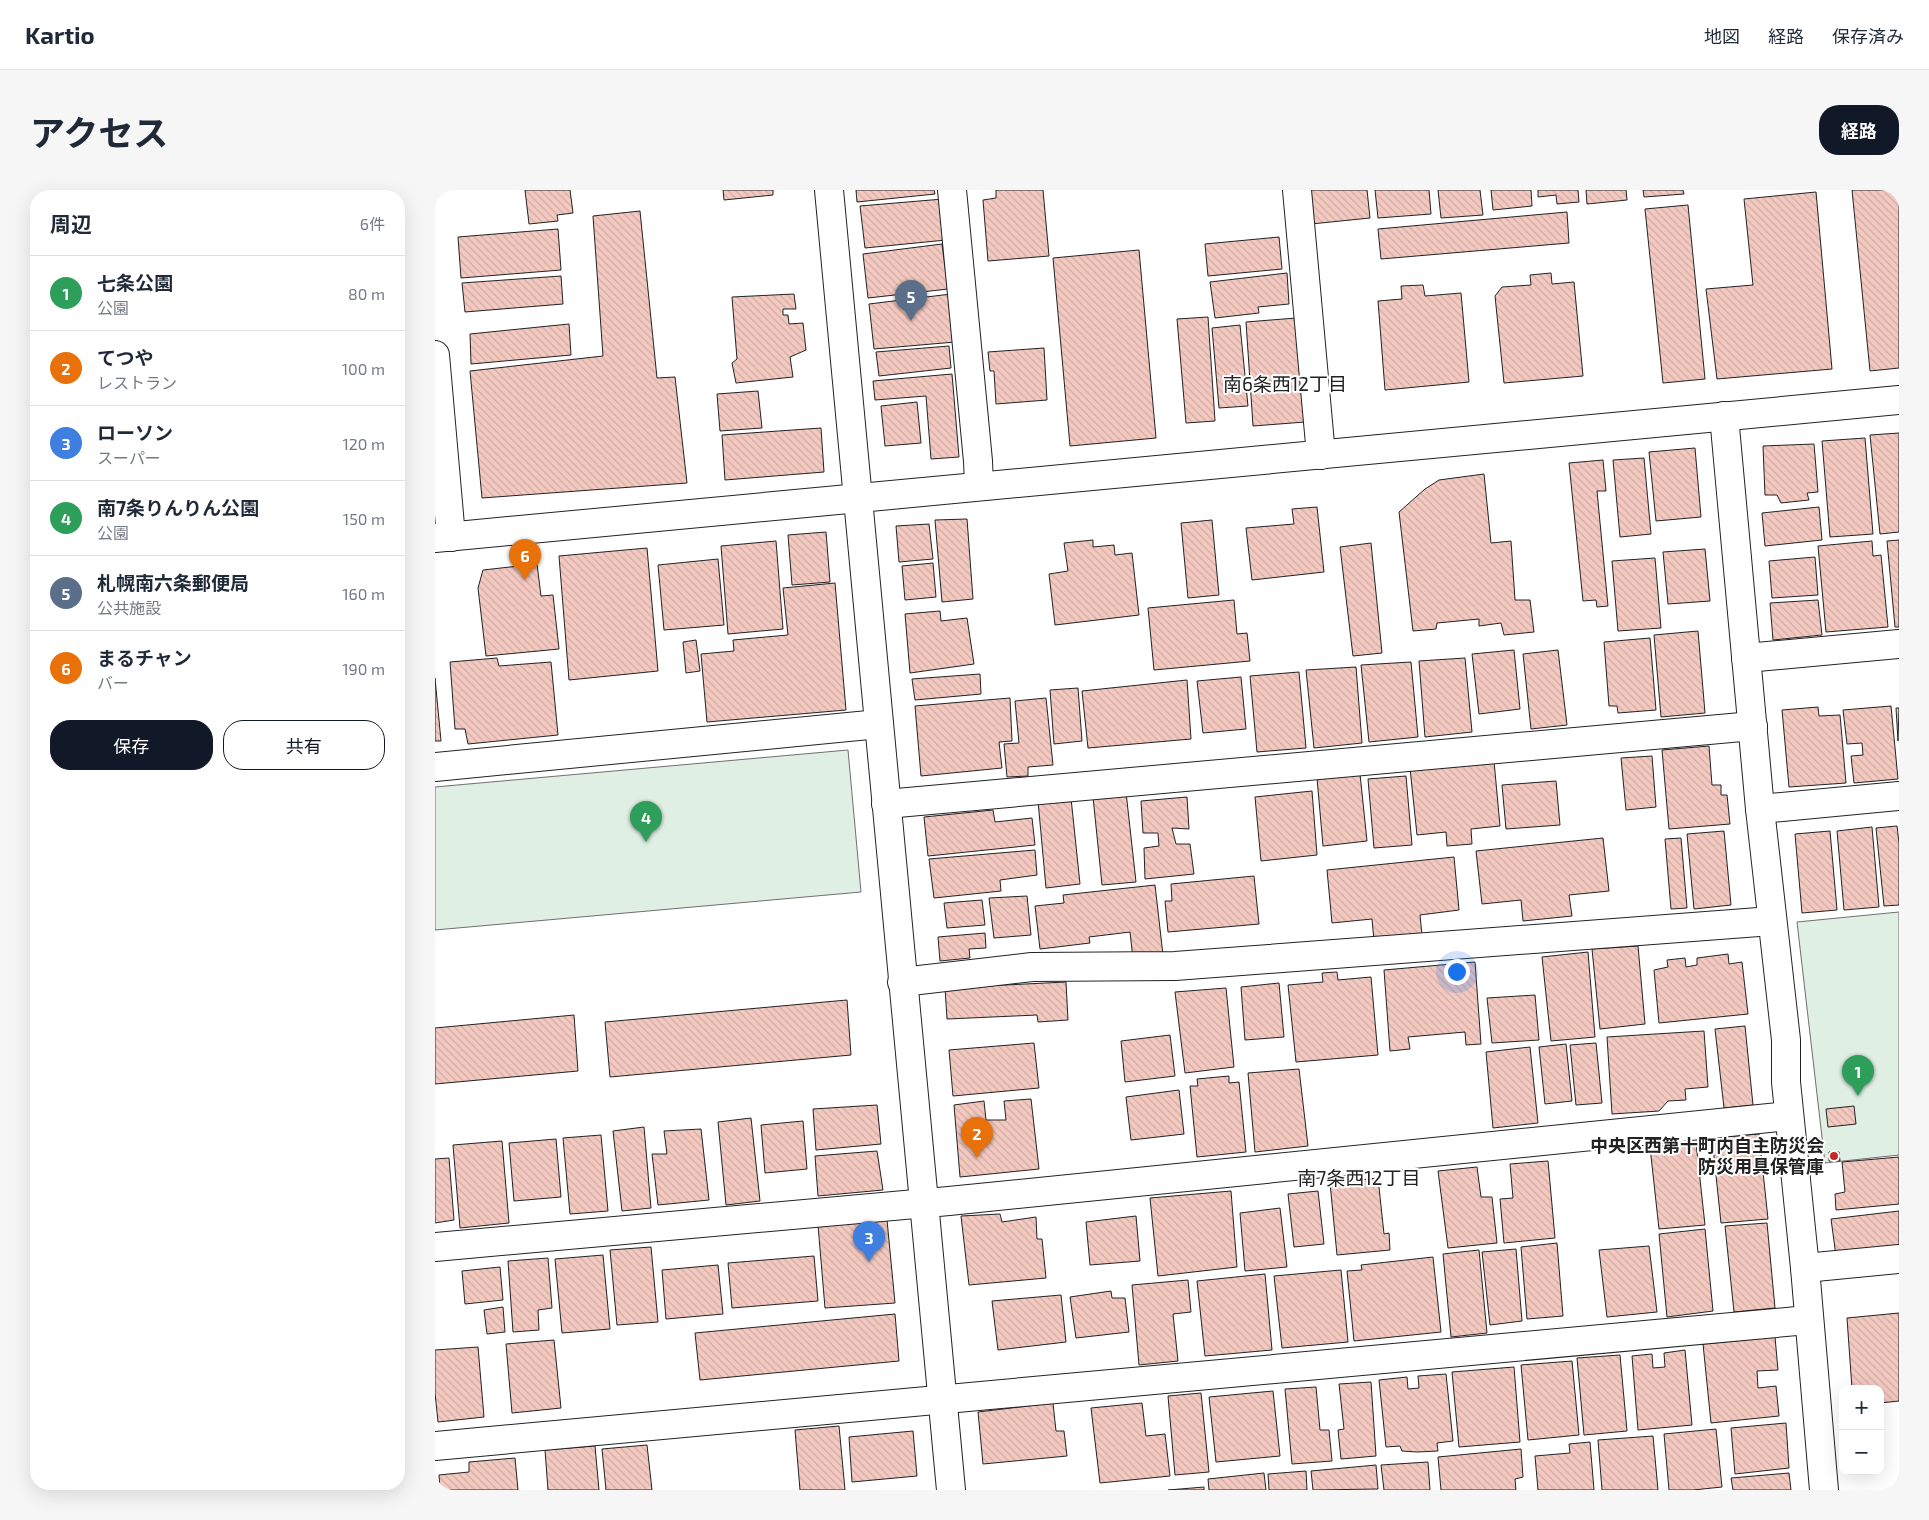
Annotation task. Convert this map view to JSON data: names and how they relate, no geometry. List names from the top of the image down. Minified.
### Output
{"districts":["南6条西12丁目","南7条西12丁目"],"places":["中央区西第十町内自主防災会 防災用具保管庫"],"page":{"header":"Kartio","nav":["地図","経路","保存済み"],"title":"アクセス","buttons":["経路",["保存","共有"]],"heading":["周辺","6件"],"list":[{"mark":"1","name":"七条公園","note":"公園","value":"80 m"},{"mark":"2","name":"てつや","note":"レストラン","value":"100 m"},{"mark":"3","name":"ローソン","note":"スーパー","value":"120 m"},{"mark":"4","name":"南7条りんりん公園","note":"公園","value":"150 m"},{"mark":"5","name":"札幌南六条郵便局","note":"公共施設","value":"160 m"},{"mark":"6","name":"まるチャン","note":"バー","value":"190 m"}],"pins":["5","6","4","1","2","3"],"map_buttons":["+","−"]}}
